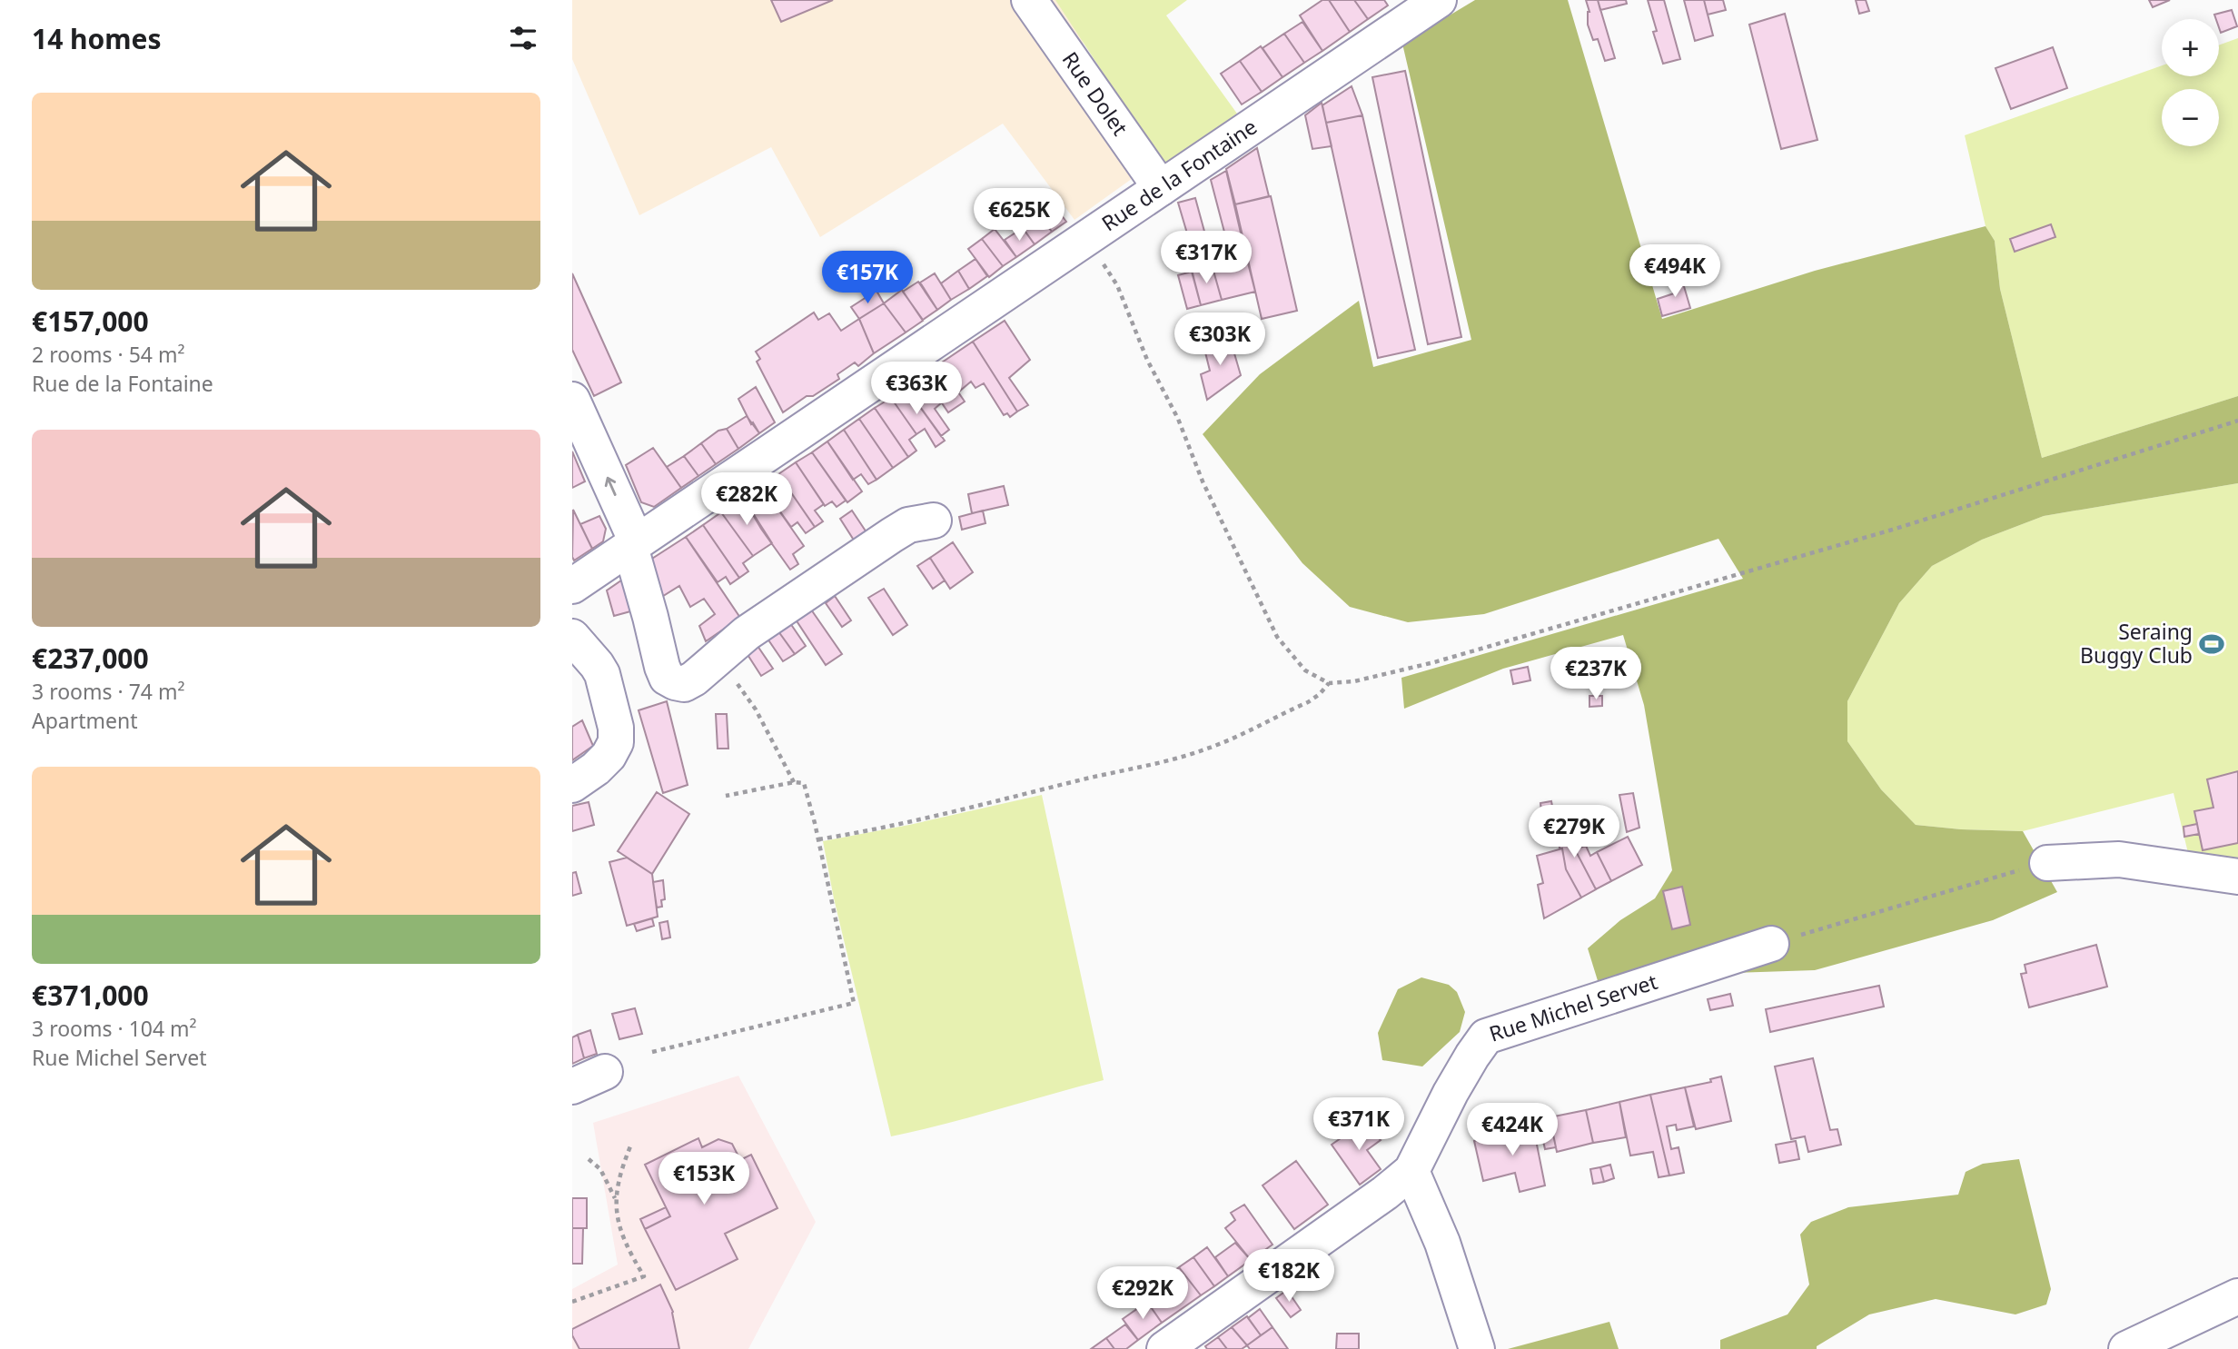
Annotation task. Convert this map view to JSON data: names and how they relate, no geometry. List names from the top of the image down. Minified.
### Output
{"streets":{"street":["Rue Dolet","Rue de la Fontaine","Rue Michel Servet"]},"crossings":[["Rue Dolet","Rue de la Fontaine"]],"places":{"sports":["Seraing Buggy Club"]},"page":{"heading":"14 homes","map_buttons":["+","−"],"list":[{"name":"€157,000","note":"2 rooms · 54 m² · Rue de la Fontaine"},{"name":"€237,000","note":"3 rooms · 74 m² · Apartment"},{"name":"€371,000","note":"3 rooms · 104 m² · Rue Michel Servet"}],"price":["€625K","€317K","€494K","€157K","€303K","€363K","€282K","€237K","€279K","€371K","€424K","€153K","€182K","€292K"]}}
